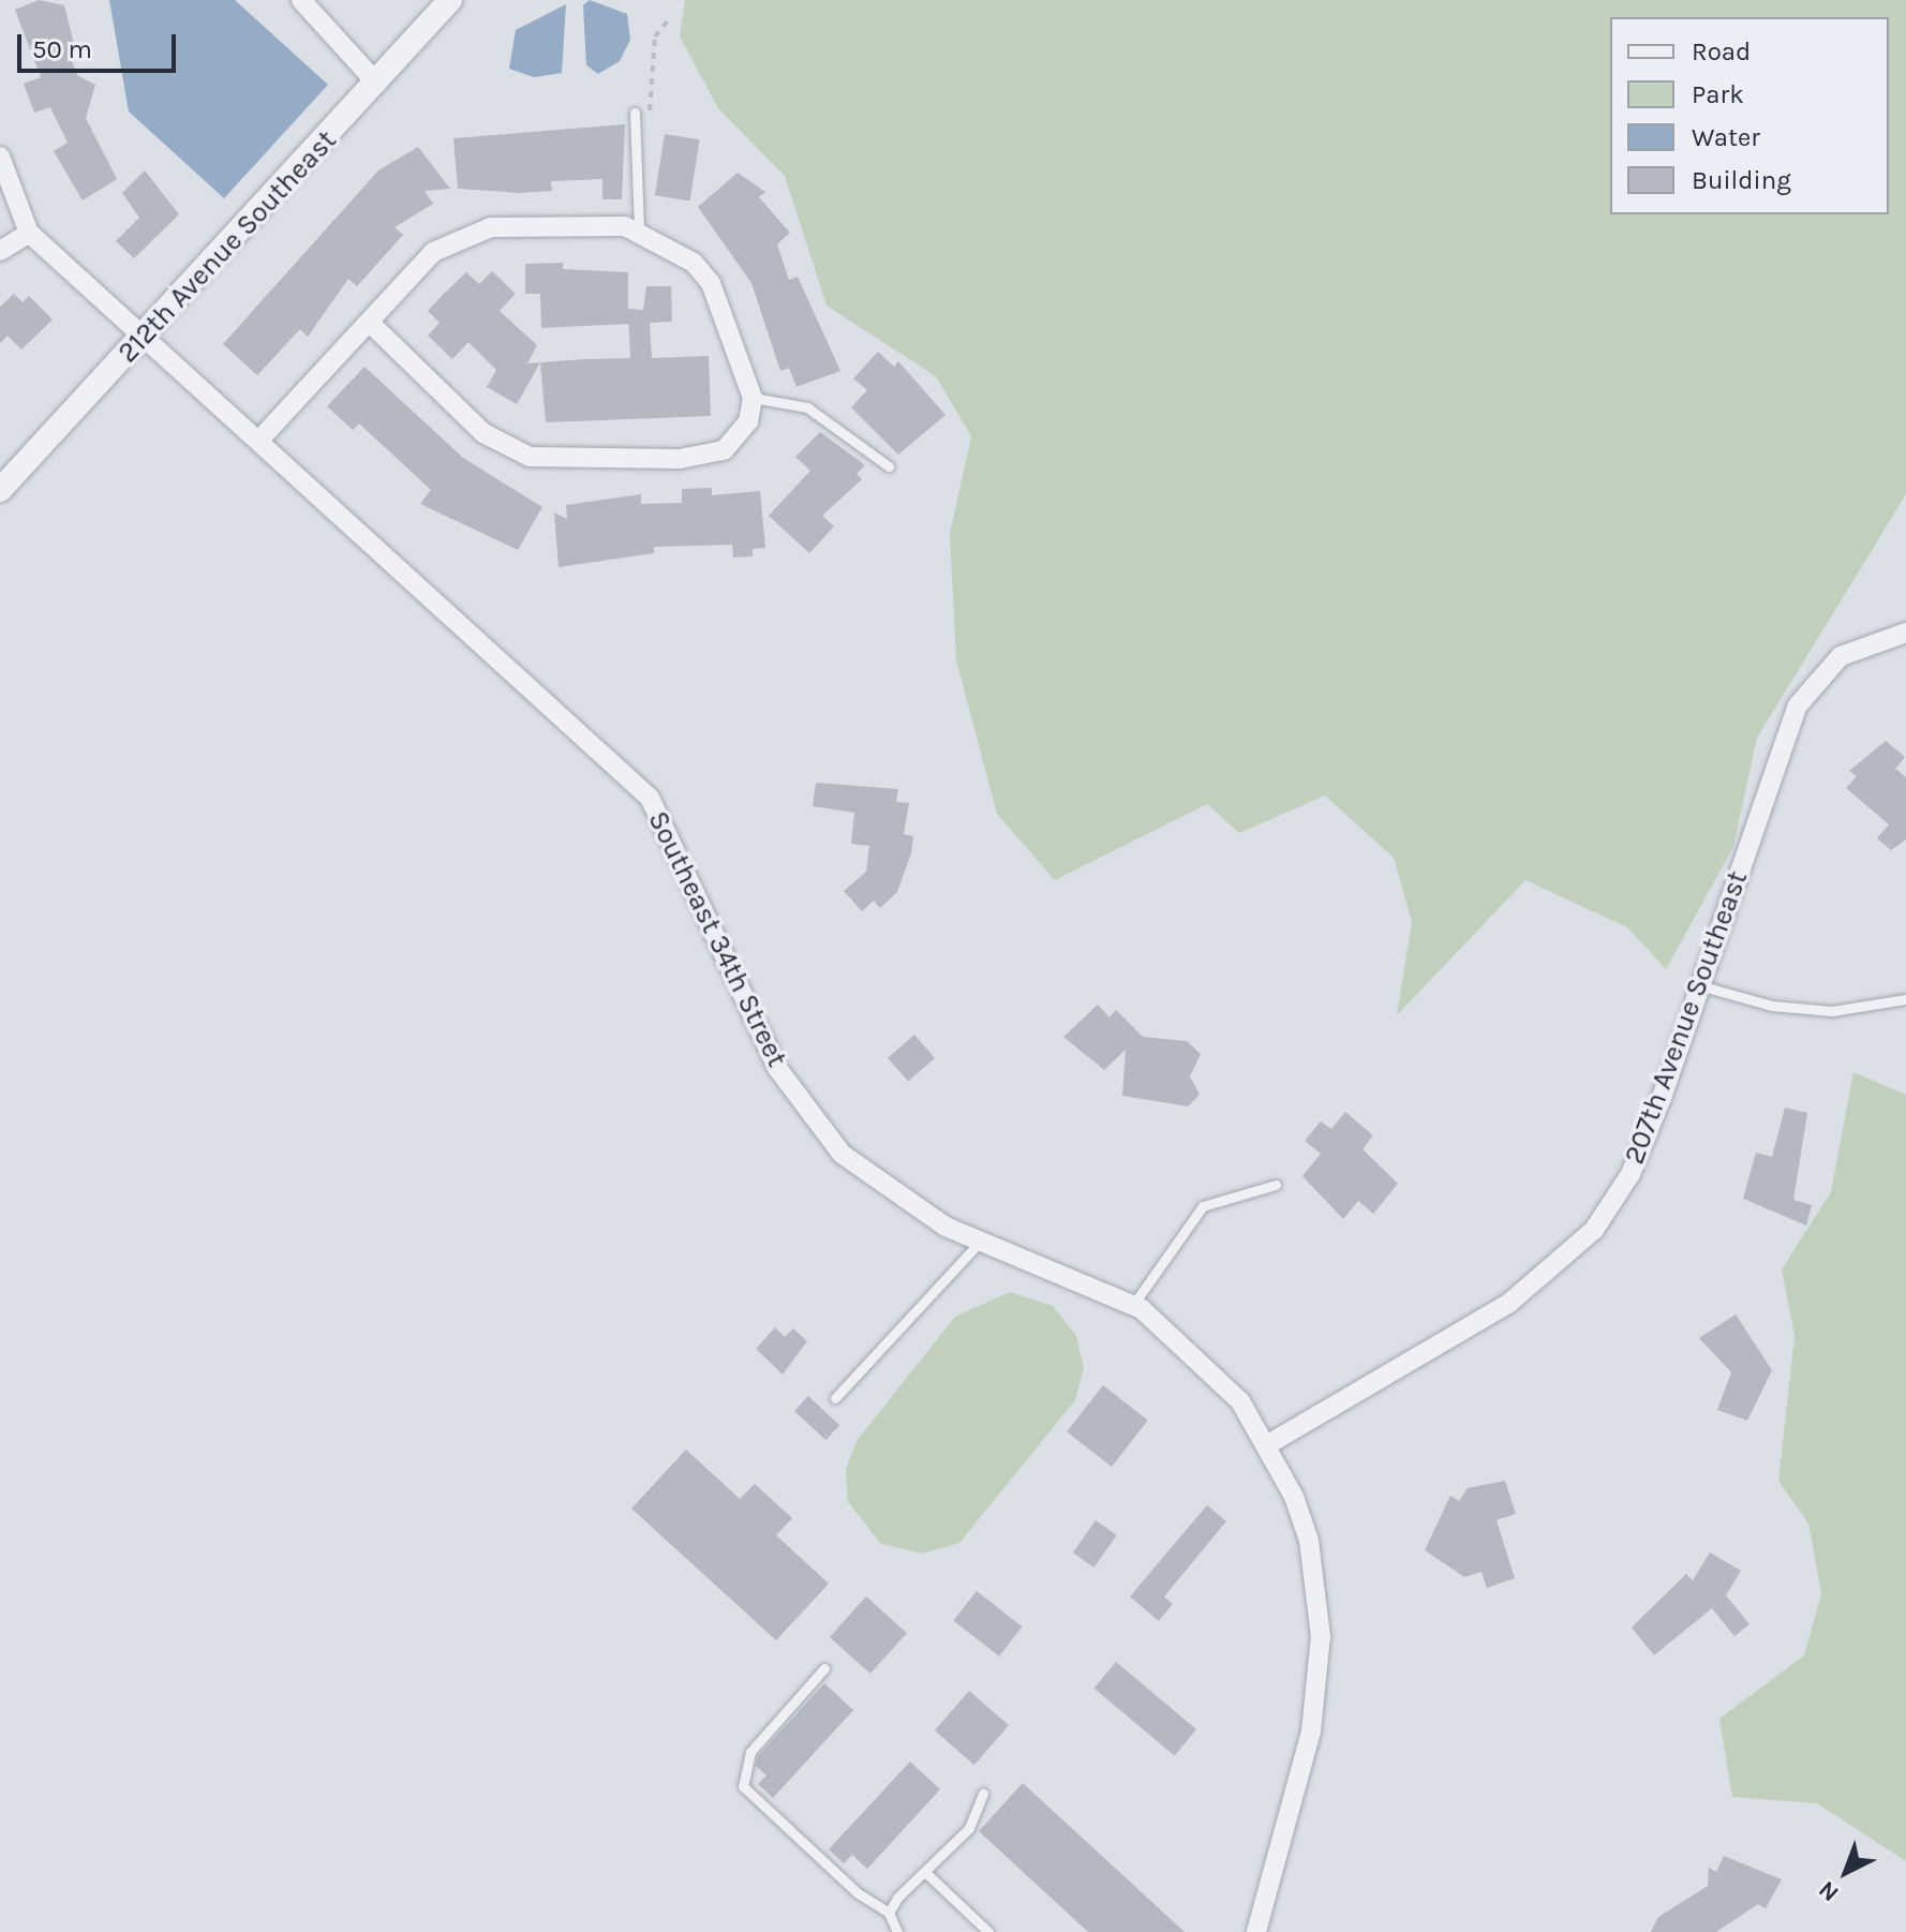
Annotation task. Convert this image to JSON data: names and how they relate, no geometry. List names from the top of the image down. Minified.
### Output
{"streets":{"street":["212th Avenue Southeast","Southeast 34th Street","207th Avenue Southeast"]},"crossings":[["212th Avenue Southeast","Southeast 34th Street"],["Southeast 34th Street","207th Avenue Southeast"]],"legend":["Road","Park","Water","Building"],"scale_bar":"50 m","north":"bottom left"}
